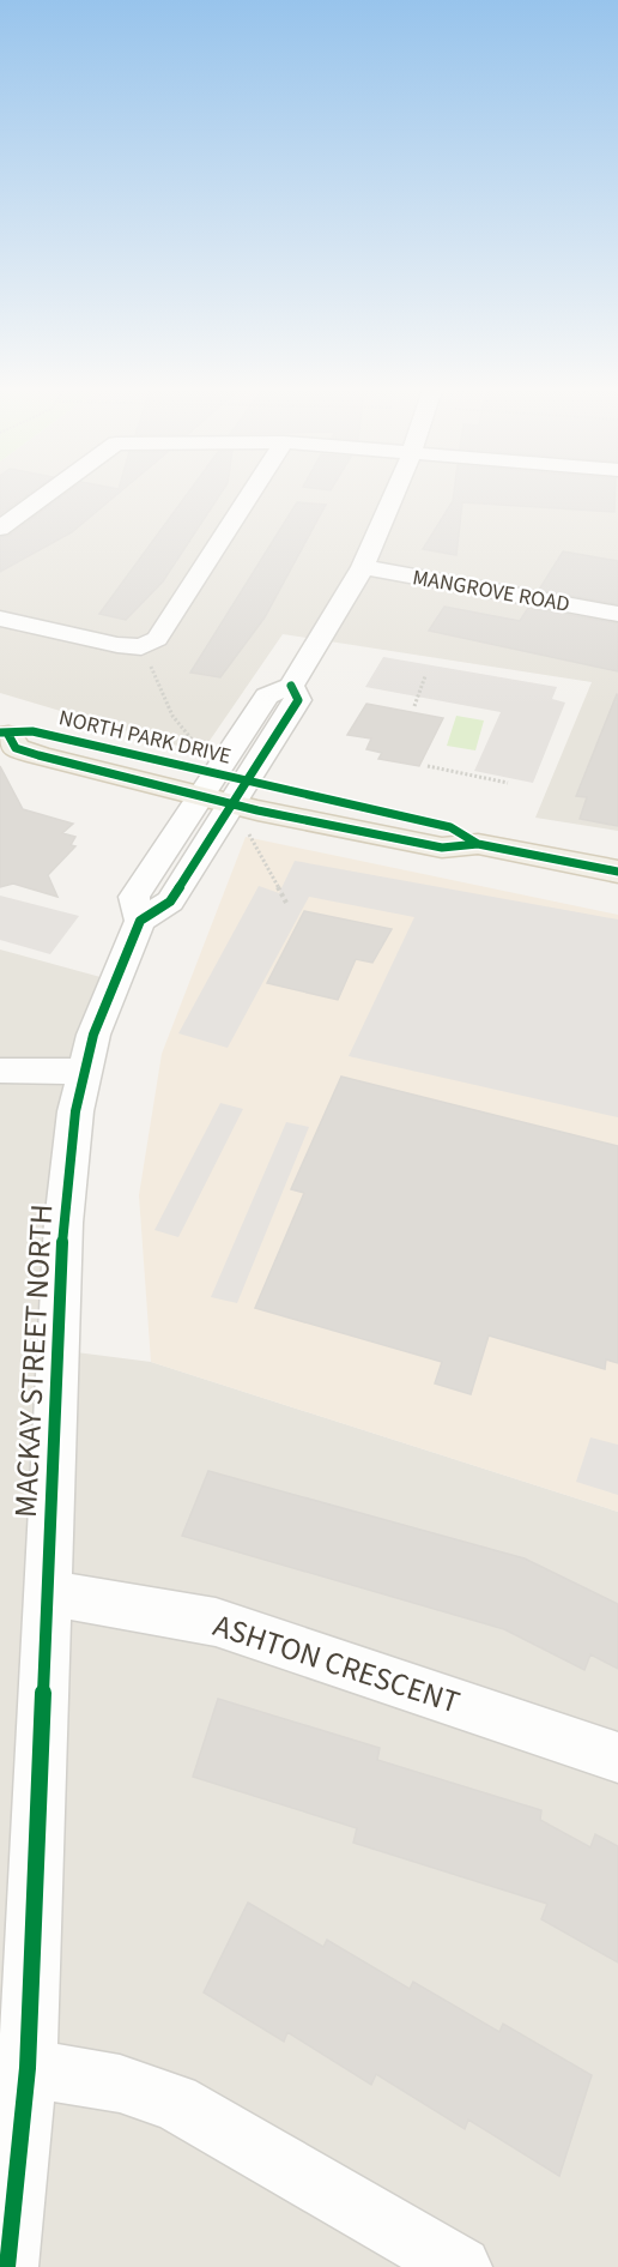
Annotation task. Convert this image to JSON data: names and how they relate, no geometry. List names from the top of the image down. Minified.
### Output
{"streets":{"main road":["NORTH PARK DRIVE"],"street":["MANGROVE ROAD","MACKAY STREET NORTH","ASHTON CRESCENT"]},"crossings":[["NORTH PARK DRIVE","MACKAY STREET NORTH"],["MACKAY STREET NORTH","ASHTON CRESCENT"]]}
